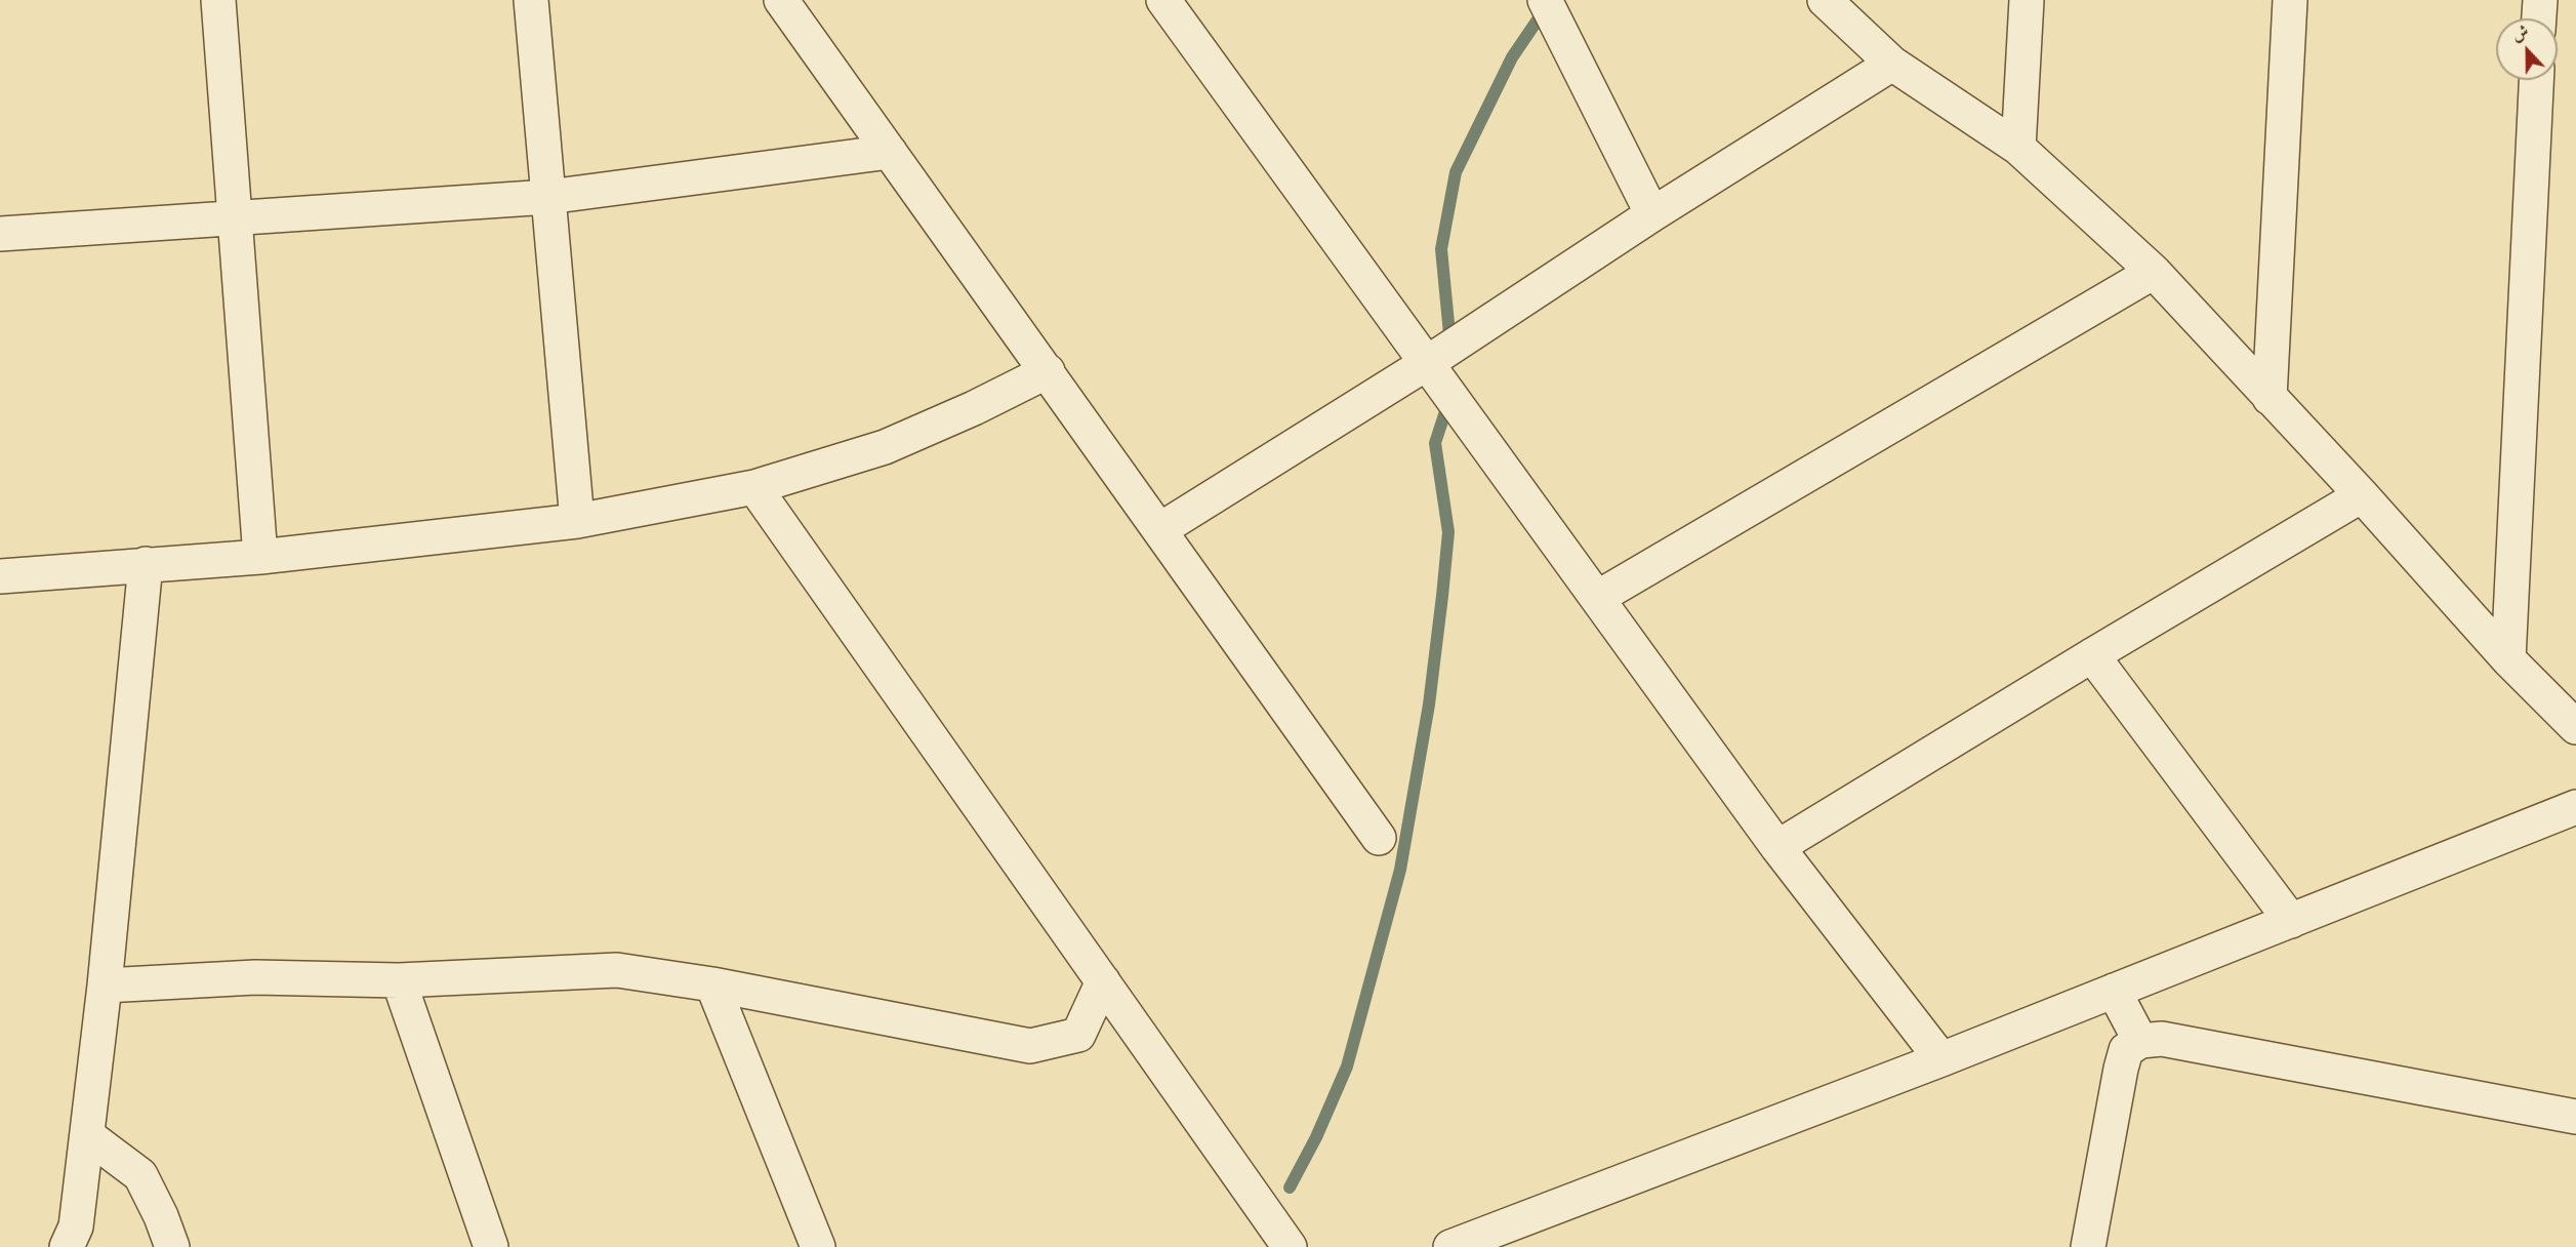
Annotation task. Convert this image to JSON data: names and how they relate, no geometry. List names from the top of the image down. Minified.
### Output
{"north":"top"}
